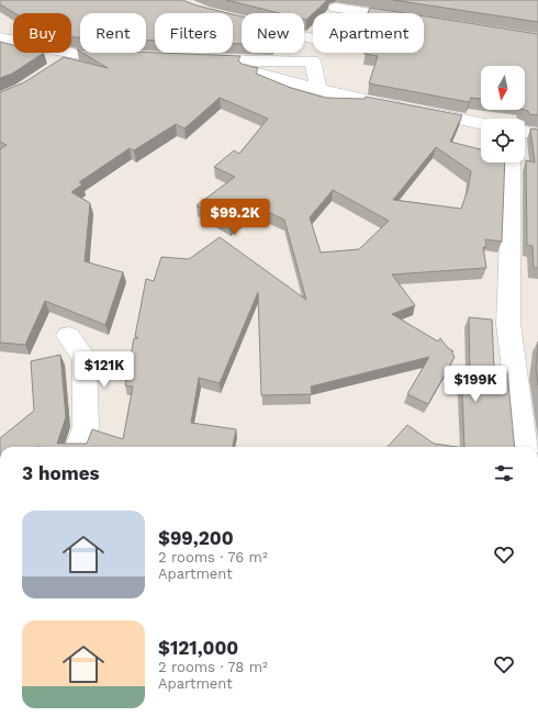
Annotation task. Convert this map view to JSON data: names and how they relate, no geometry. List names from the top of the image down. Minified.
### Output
{"north":"bottom","page":{"chip":["Buy","Rent","Filters","New","Apartment"],"price":["$99.2K","$121K","$199K"],"heading":"3 homes","list":[{"name":"$99,200","note":"2 rooms · 76 m² · Apartment"},{"name":"$121,000","note":"2 rooms · 78 m² · Apartment"}]}}
